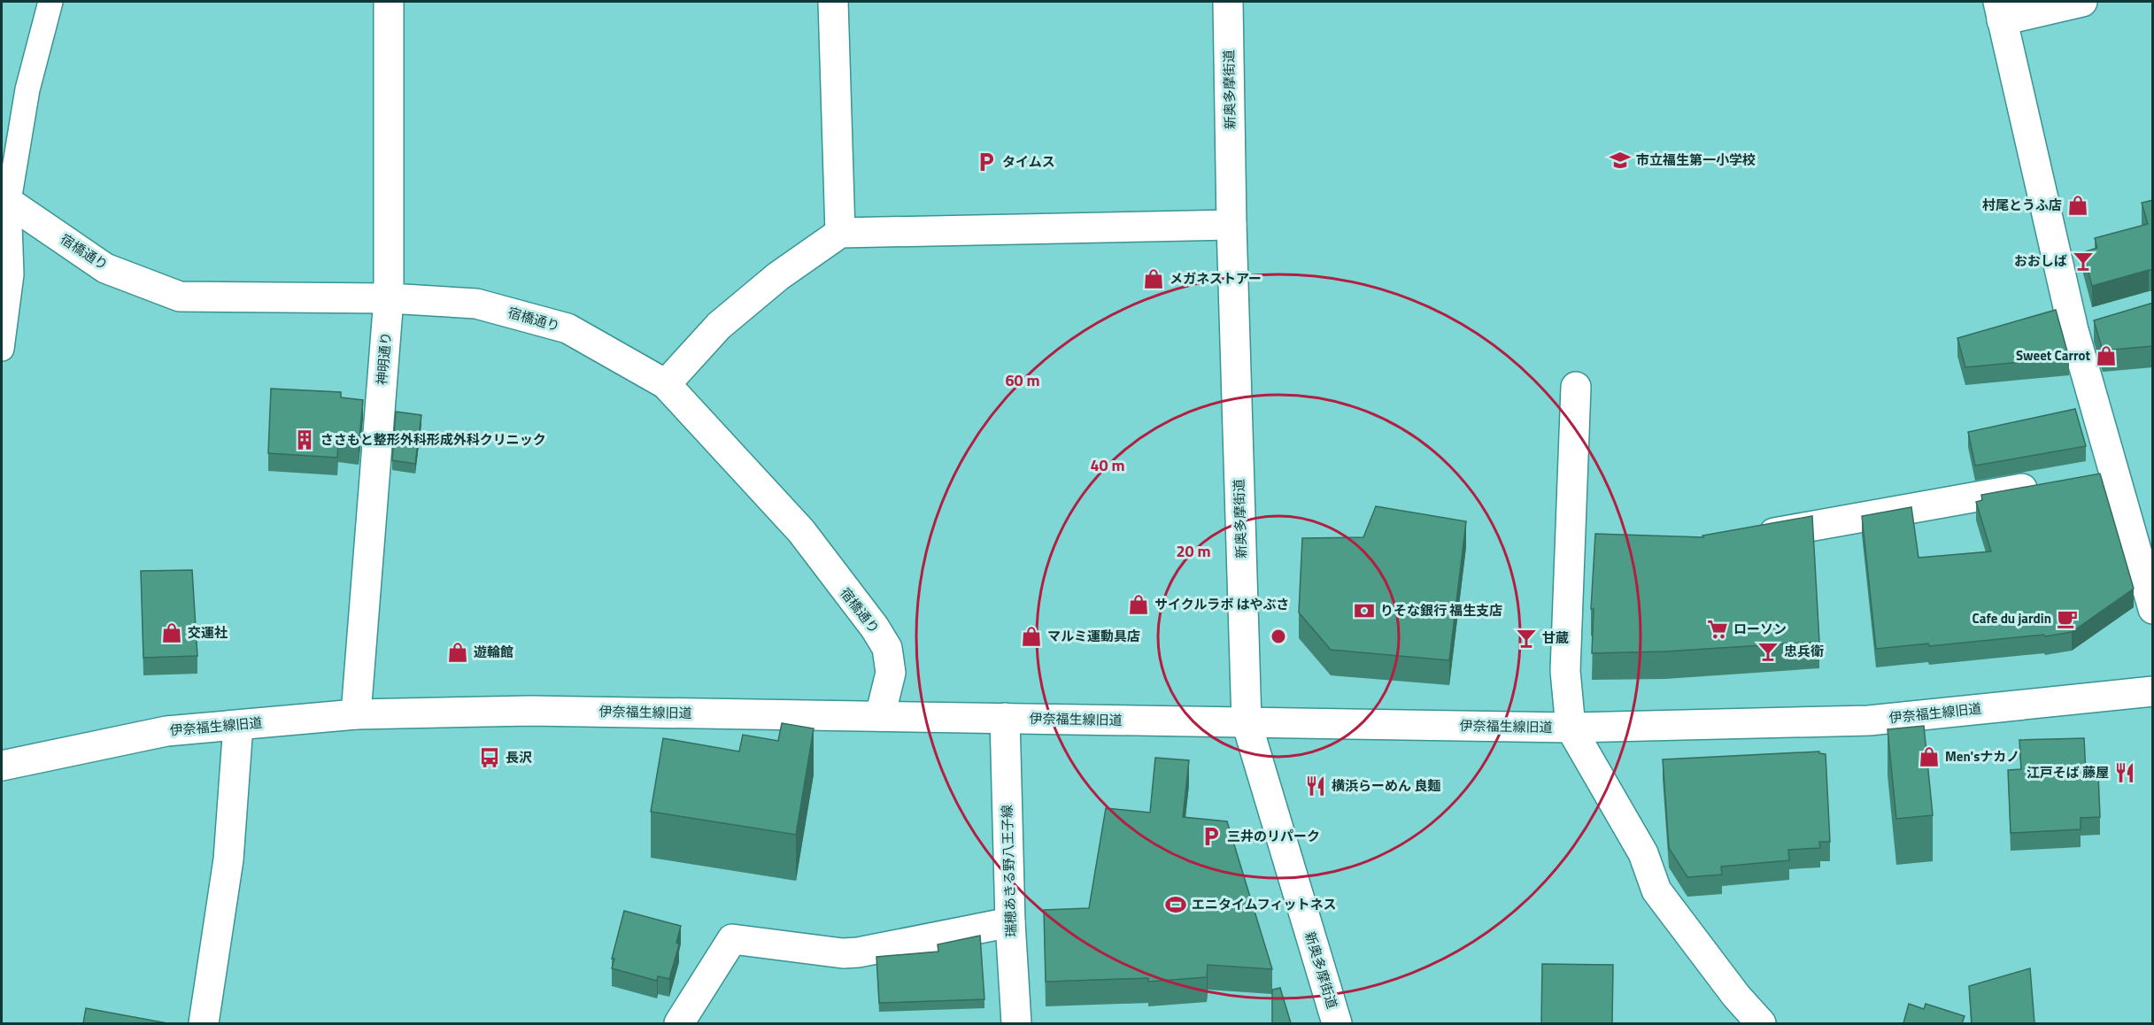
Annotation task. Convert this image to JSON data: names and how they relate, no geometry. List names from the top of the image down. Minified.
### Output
{"streets":{"street":["新奥多摩街道","宿橋通り","神明通り","伊奈福生線旧道","瑞穂あきる野八王子線"]},"crossings":[["新奥多摩街道","伊奈福生線旧道"],["宿橋通り","神明通り"],["宿橋通り","伊奈福生線旧道"],["神明通り","伊奈福生線旧道"],["伊奈福生線旧道","瑞穂あきる野八王子線"]],"places":{"school or university":["市立福生第一小学校"],"parking":["タイムス","三井のリパーク"],"shop":["村尾とうふ店","メガネストアー","Sweet Carrot","サイクルラボ はやぶさ","交運社","マルミ運動具店","遊輪館","Men'sナカノ"],"bar":["おおしば","甘蔵","忠兵衛"],"building":["ささもと整形外科形成外科クリニック"],"bank":["りそな銀行 福生支店"],"cafe":["Cafe du jardin"],"supermarket":["ローソン"],"bus stop":["長沢"],"restaurant":["江戸そば 藤屋","横浜らーめん 良麺"],"sports":["エニタイムフィットネス"]},"rings":["60 m","40 m","20 m"]}
